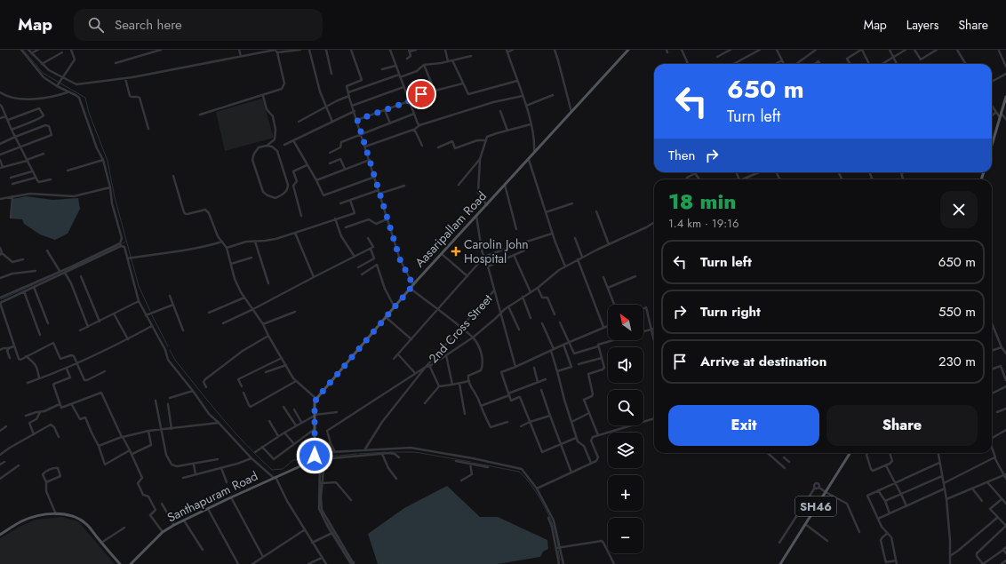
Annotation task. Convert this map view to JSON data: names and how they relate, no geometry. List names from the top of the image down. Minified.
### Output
{"streets":{"main road":["Aasaripallam Road","Santhapuram Road","SH46"],"street":["2nd Cross Street"]},"places":{"health":["Carolin John Hospital"]},"north":"top left","page":{"header":"Map","search":"Search here","nav":["Map","Layers","Share"],"turn":["650 m","Turn left"],"then":"Then","heading":["18 min","1.4 km · 19:16"],"list":[{"name":"Turn left","value":"650 m"},{"name":"Turn right","value":"550 m"},{"name":"Arrive at destination","value":"230 m"}],"map_buttons":["+","−"],"buttons":["Exit","Share"]}}
